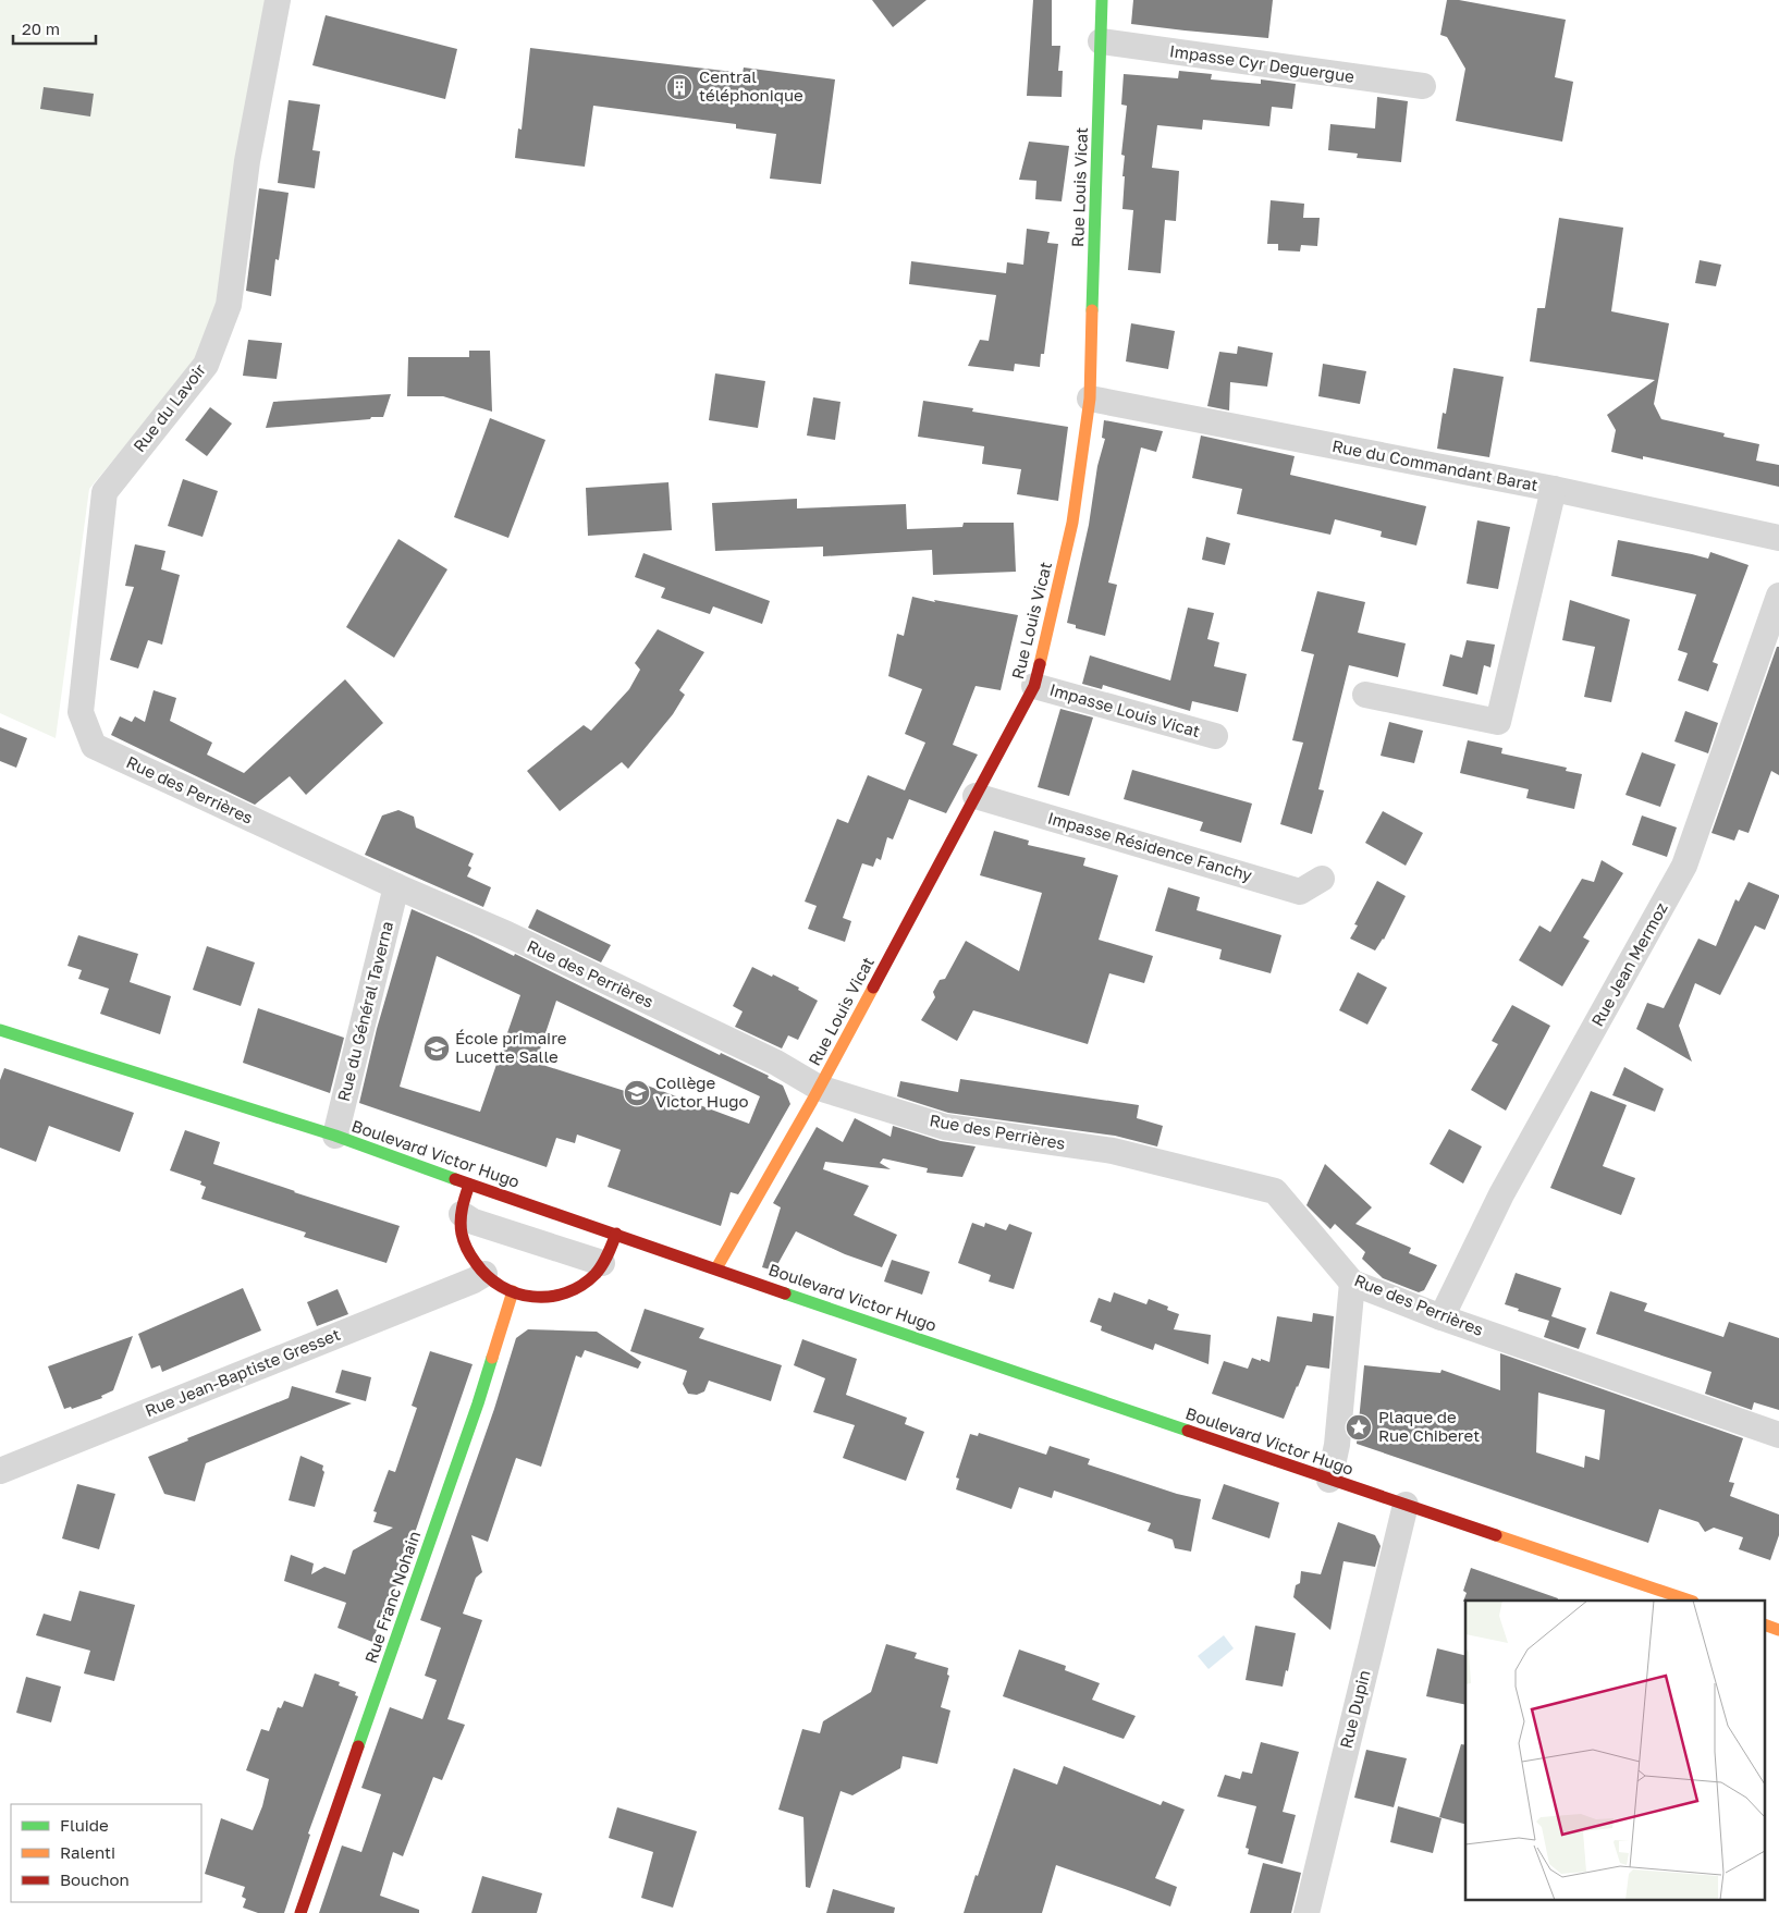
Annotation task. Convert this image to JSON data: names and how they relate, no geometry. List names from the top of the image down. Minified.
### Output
{"streets":{"street":["Impasse Cyr Deguergue","Rue Louis Vicat","Rue du Lavoir","Rue du Commandant Barat","Impasse Louis Vicat","Rue des Perrières","Impasse Résidence Fanchy","Rue Jean Mermoz","Rue du Général Taverna","Boulevard Victor Hugo","Rue Jean-Baptiste Gresset","Rue Franc Nohain","Rue Dupin"]},"crossings":[["Impasse Cyr Deguergue","Rue Louis Vicat"],["Rue Louis Vicat","Rue du Commandant Barat"],["Rue Louis Vicat","Impasse Louis Vicat"],["Rue Louis Vicat","Rue des Perrières"],["Rue Louis Vicat","Impasse Résidence Fanchy"],["Rue Louis Vicat","Boulevard Victor Hugo"],["Rue du Lavoir","Rue des Perrières"],["Rue des Perrières","Rue Jean Mermoz"],["Rue des Perrières","Rue du Général Taverna"],["Rue du Général Taverna","Boulevard Victor Hugo"],["Boulevard Victor Hugo","Rue Dupin"]],"places":{"building":["Central téléphonique"],"school or university":["École primaire Lucette Salle","Collège Victor Hugo"],"place":["Plaque de Rue Chiberet"]},"legend":["Fluide","Ralenti","Bouchon"],"scale_bar":"20 m"}
